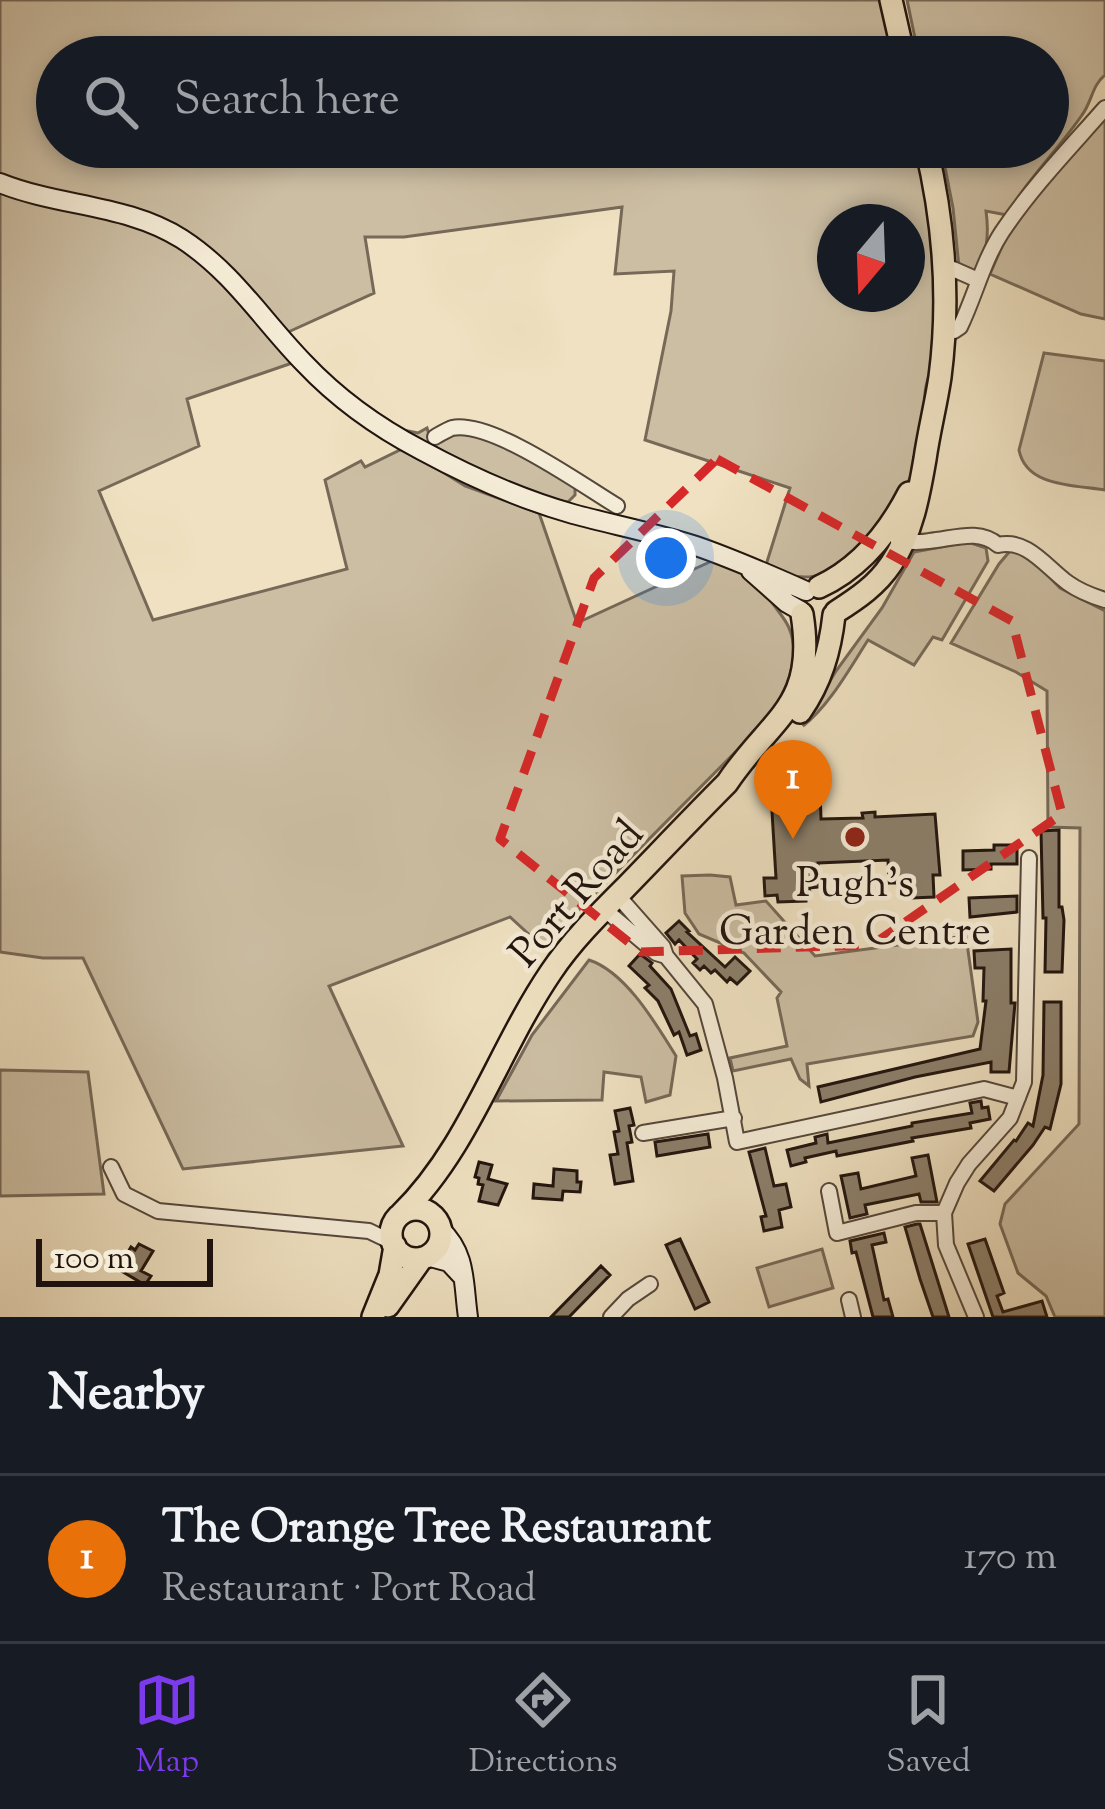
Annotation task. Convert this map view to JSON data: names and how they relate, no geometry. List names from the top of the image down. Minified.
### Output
{"streets":{"main road":["Port Road"]},"places":["Pugh's Garden Centre"],"scale_bar":"100 m","north":"bottom","page":{"search":"Search here","pins":"1","scale":"100 m","heading":"Nearby","list":[{"mark":"1","name":"The Orange Tree Restaurant","note":"Restaurant · Port Road","value":"170 m"}],"nav":["Map","Directions","Saved"]}}
